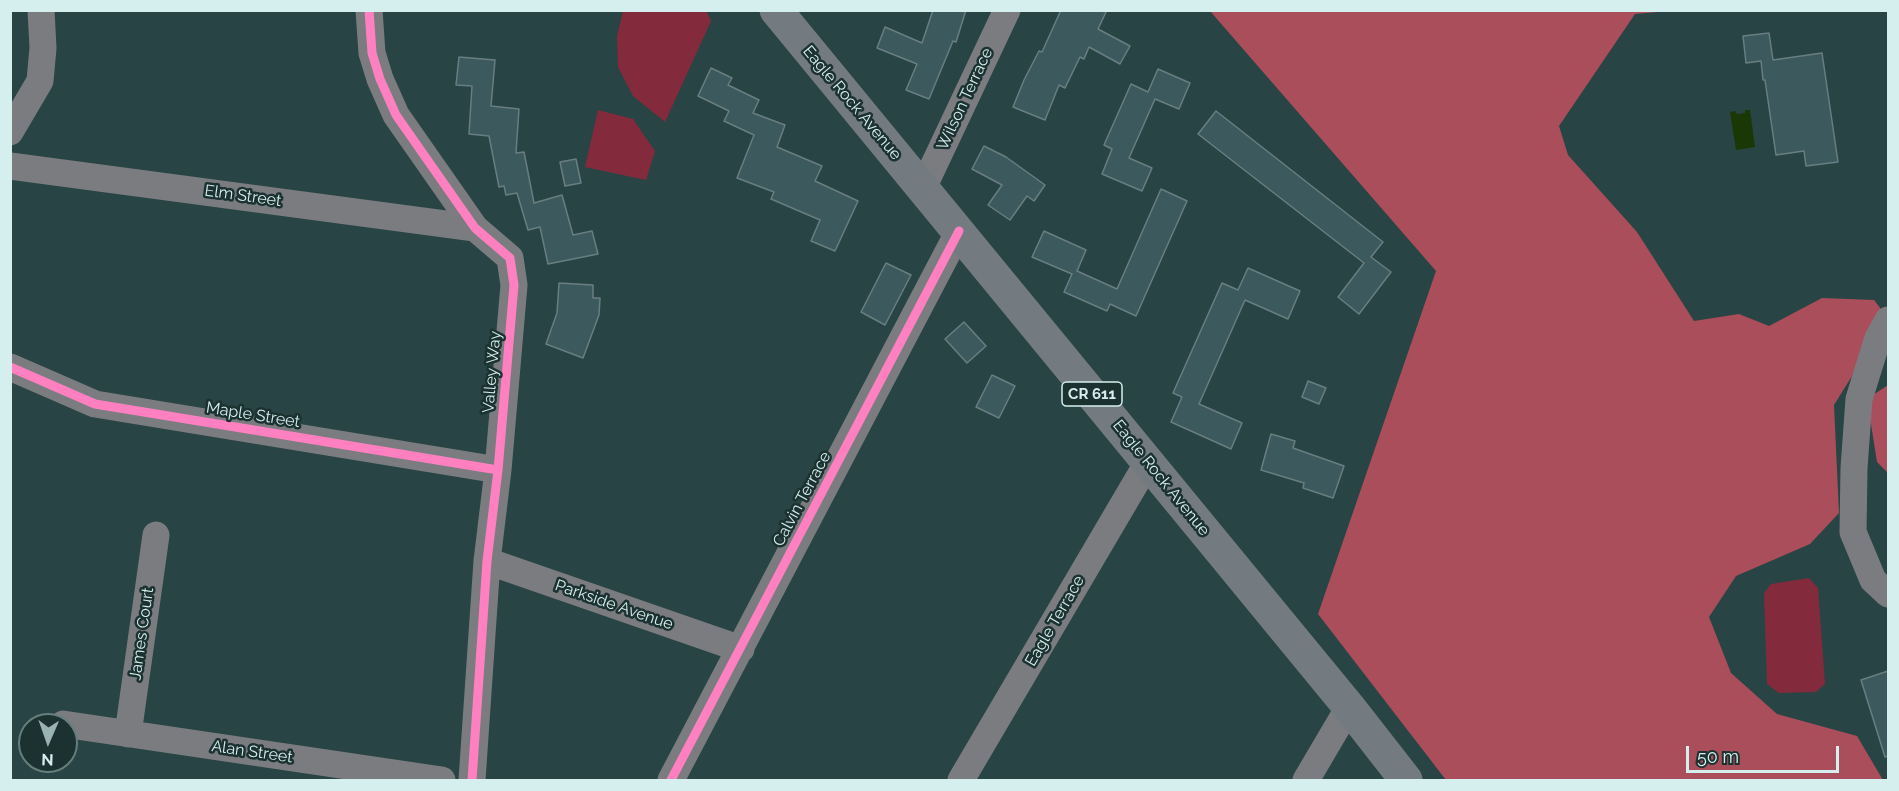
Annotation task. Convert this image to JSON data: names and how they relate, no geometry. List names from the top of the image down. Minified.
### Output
{"streets":{"main road":["Eagle Rock Avenue","CR 611"],"street":["Wilson Terrace","Elm Street","Valley Way","Maple Street","Calvin Terrace","Parkside Avenue","Eagle Terrace","James Court","Alan Street"]},"crossings":[["Wilson Terrace","Eagle Rock Avenue"],["Eagle Rock Avenue","Calvin Terrace"],["Eagle Rock Avenue","Eagle Terrace"],["Elm Street","Valley Way"],["Valley Way","Maple Street"],["Valley Way","Parkside Avenue"],["Calvin Terrace","Parkside Avenue"],["James Court","Alan Street"]],"scale_bar":"50 m","north":"bottom"}
